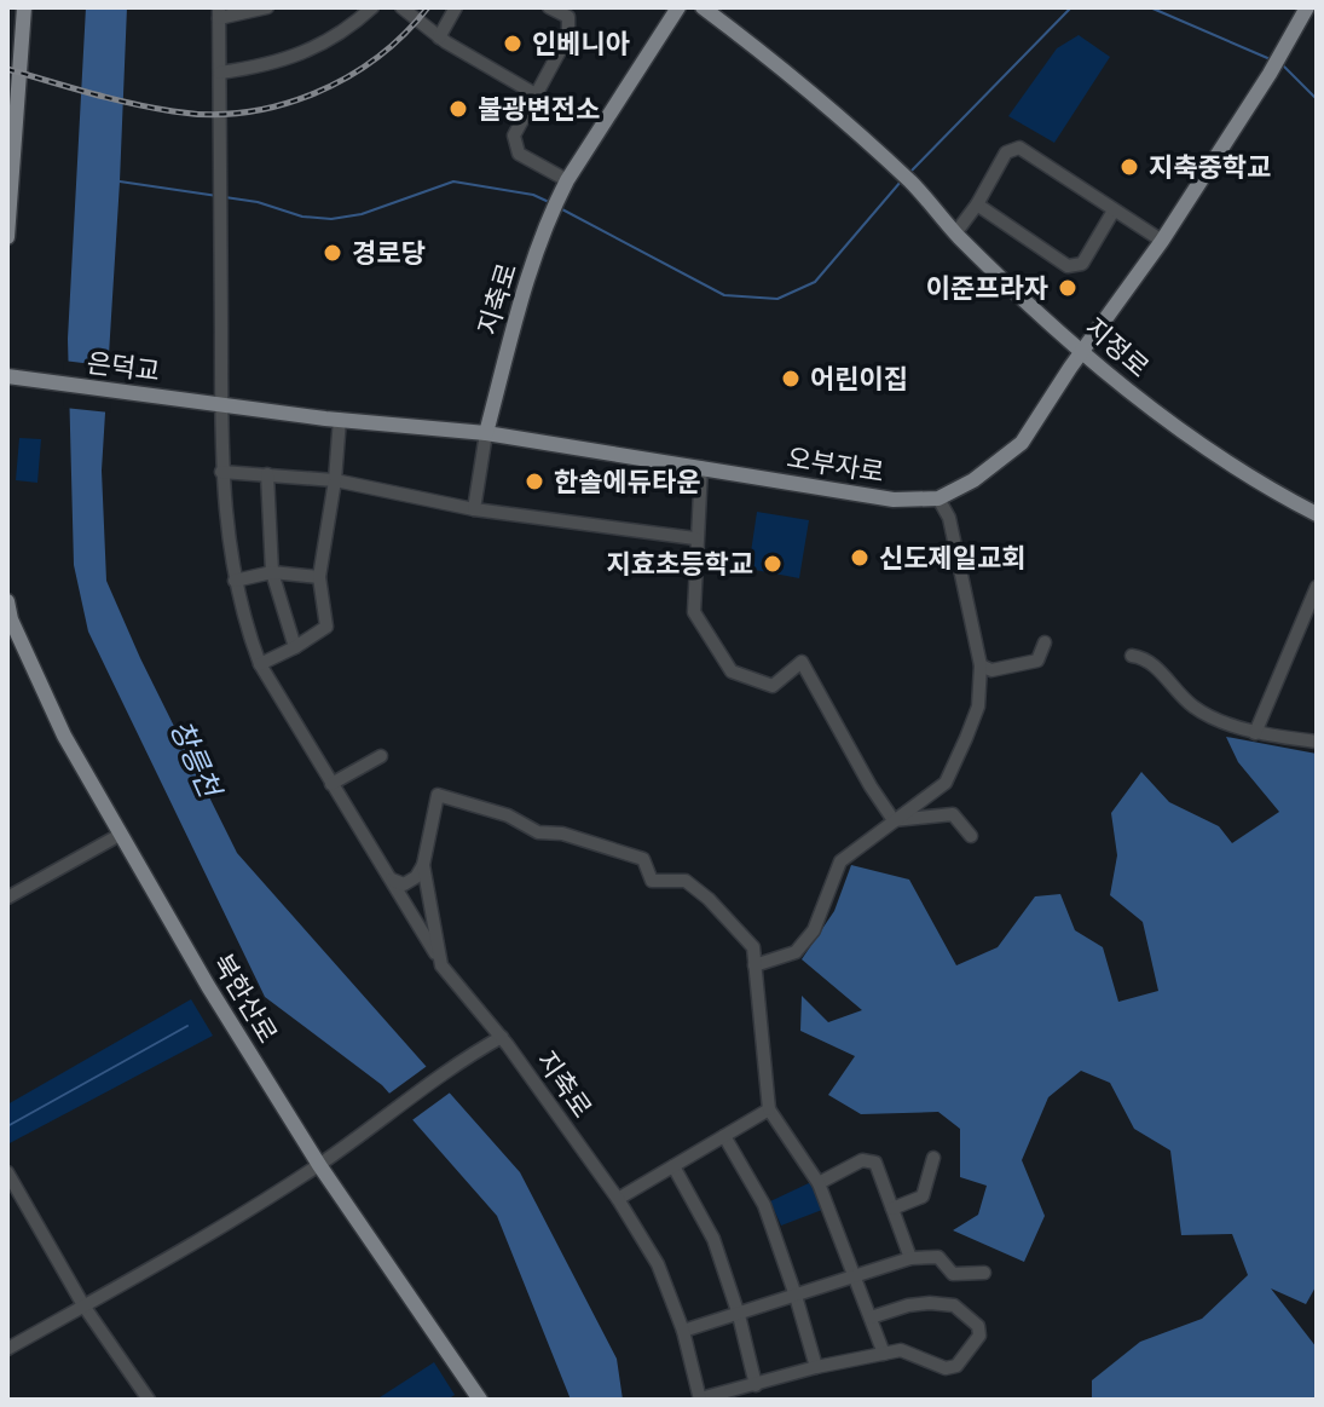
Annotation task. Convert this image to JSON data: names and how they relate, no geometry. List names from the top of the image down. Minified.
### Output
{"streets":{"main road":["지축로","지정로","은덕교","오부자로","북한산로"]},"crossings":[["지축로","오부자로"],["지정로","오부자로"],["은덕교","오부자로"]],"water":["창릉천"],"places":["인베니아","불광변전소","지축중학교","경로당","이준프라자","어린이집","한솔에듀타운","신도제일교회","지효초등학교"]}
